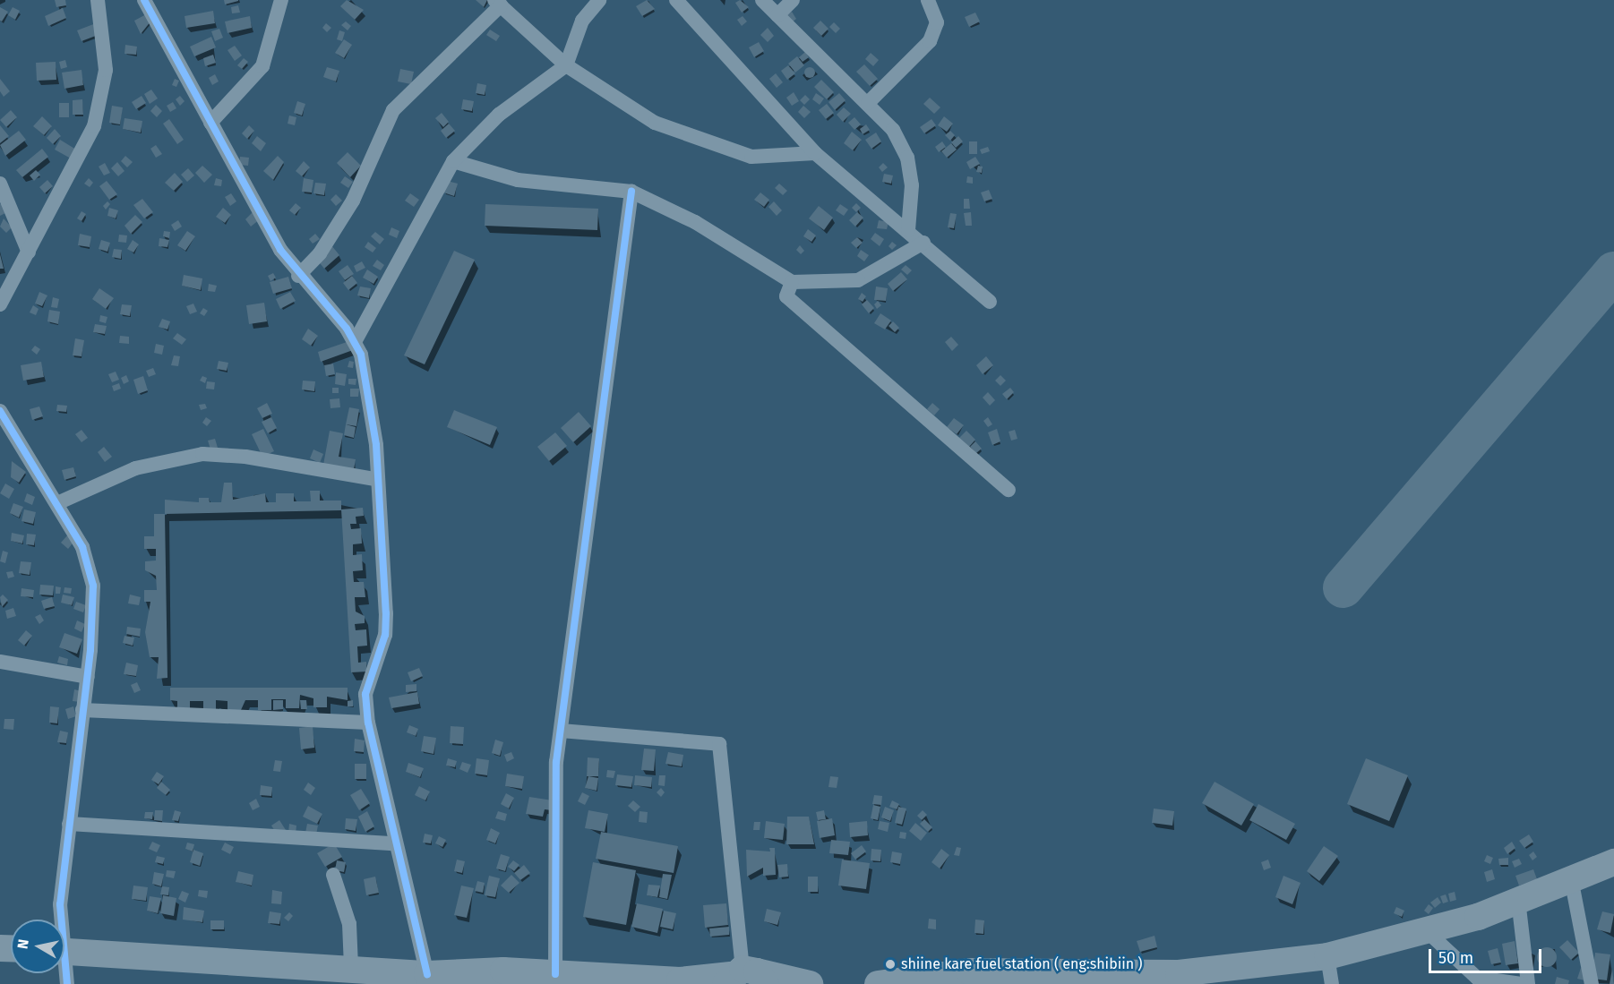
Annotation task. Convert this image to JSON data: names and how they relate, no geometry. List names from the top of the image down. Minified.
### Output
{"places":["shiine kare fuel station ( eng:shibiin )"],"scale_bar":"50 m","north":"left"}
